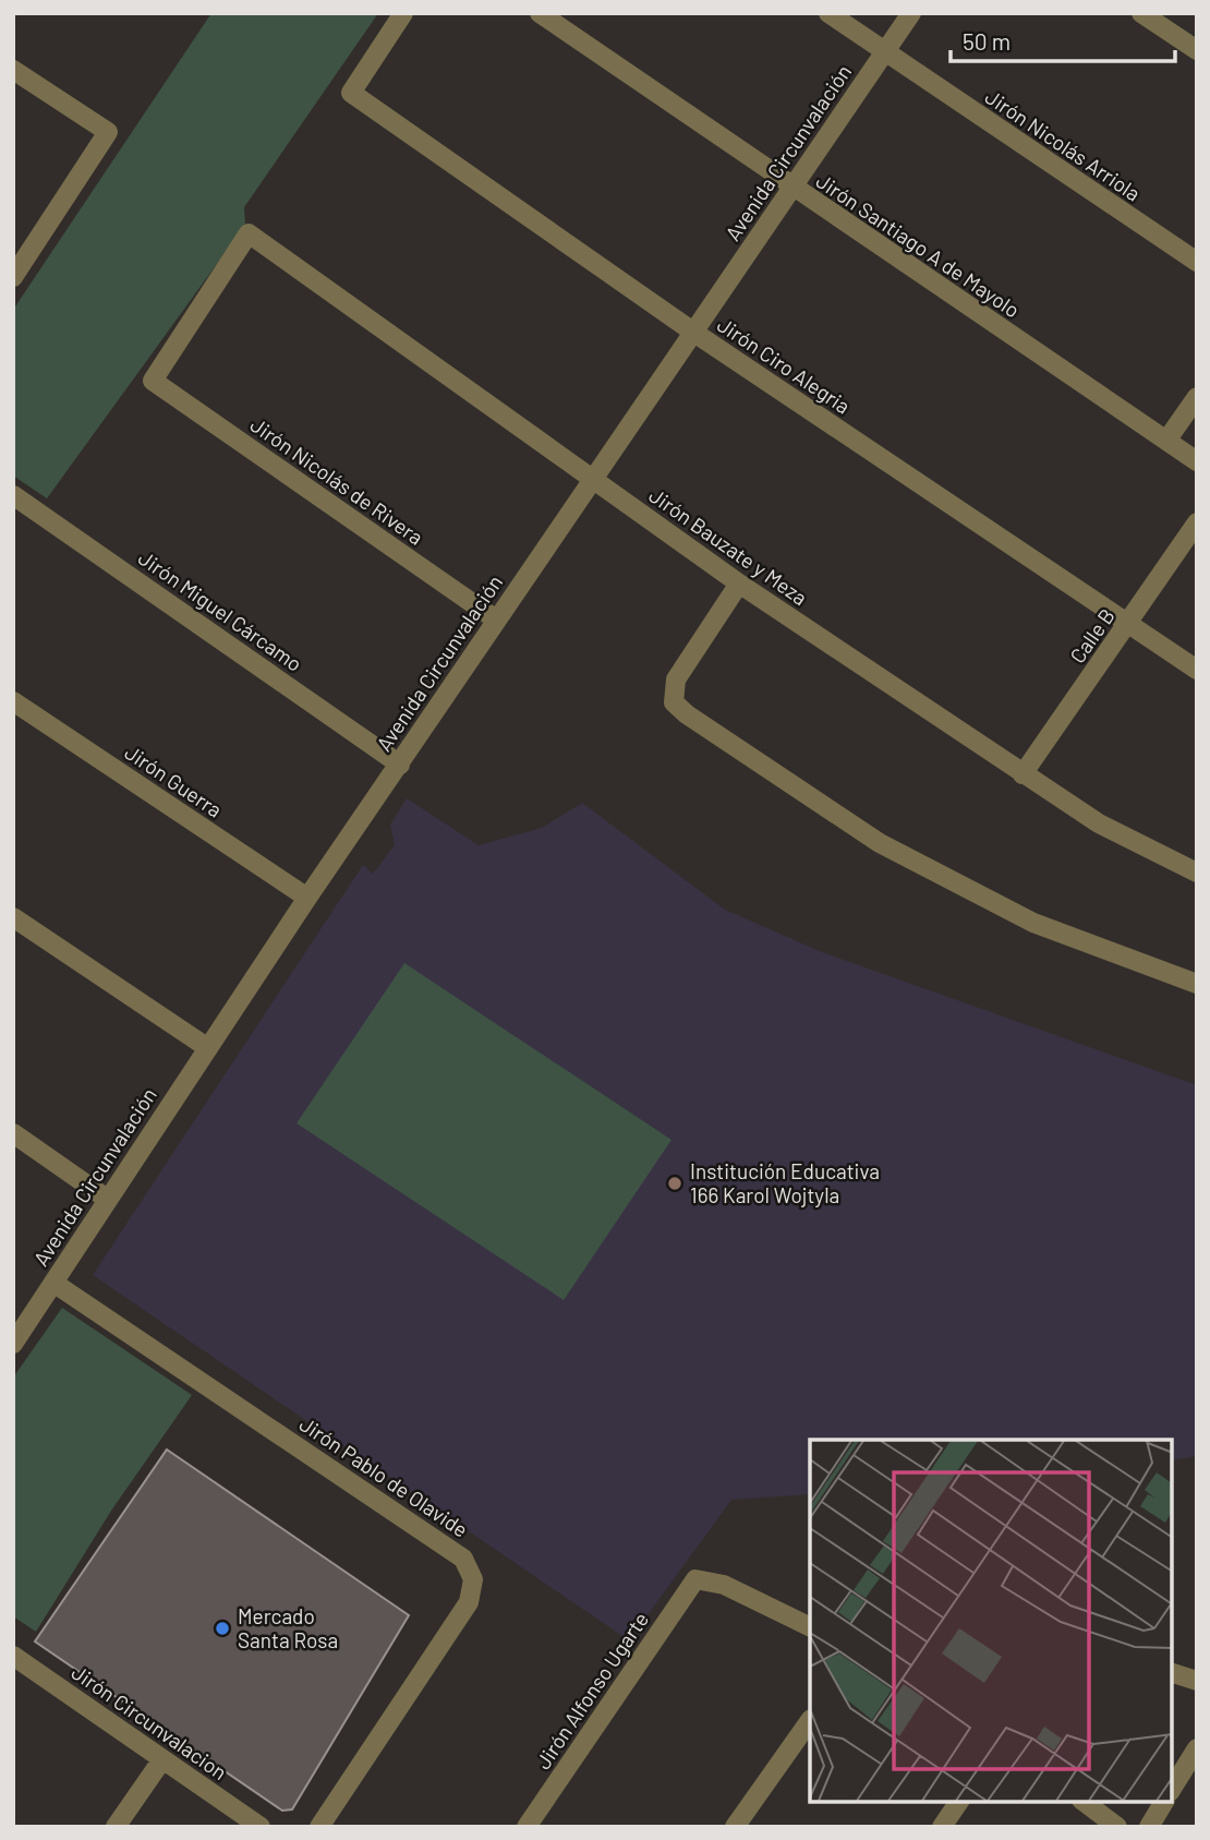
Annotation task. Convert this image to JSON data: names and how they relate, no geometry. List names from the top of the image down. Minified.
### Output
{"streets":{"street":["Jirón Nicolás Arriola","Avenida Circunvalación","Jirón Santiago A de Mayolo","Jirón Ciro Alegria","Jirón Nicolás de Rivera","Jirón Bauzate y Meza","Jirón Miguel Cárcamo","Calle B","Jirón Guerra","Jirón Pablo de Olavide","Jirón Alfonso Ugarte","Jirón Circunvalacion"]},"crossings":[["Jirón Nicolás Arriola","Avenida Circunvalación"],["Avenida Circunvalación","Jirón Santiago A de Mayolo"],["Avenida Circunvalación","Jirón Ciro Alegria"],["Avenida Circunvalación","Jirón Nicolás de Rivera"],["Avenida Circunvalación","Jirón Bauzate y Meza"],["Avenida Circunvalación","Jirón Miguel Cárcamo"],["Avenida Circunvalación","Jirón Guerra"],["Avenida Circunvalación","Jirón Pablo de Olavide"],["Jirón Ciro Alegria","Calle B"],["Jirón Nicolás de Rivera","Jirón Bauzate y Meza"],["Jirón Bauzate y Meza","Calle B"]],"places":["Institución Educativa 166 Karol Wojtyla","Mercado Santa Rosa"],"scale_bar":"50 m"}
